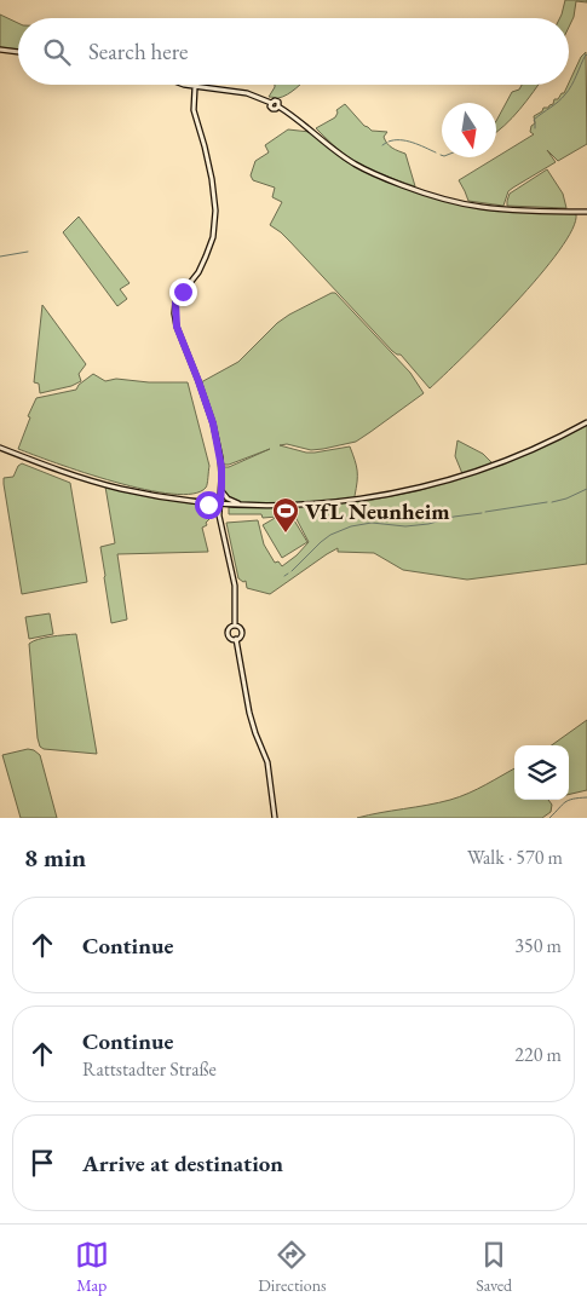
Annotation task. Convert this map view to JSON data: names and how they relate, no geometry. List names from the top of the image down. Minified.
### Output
{"places":{"sports":["VfL Neunheim"]},"north":"bottom","page":{"search":"Search here","heading":["8 min","Walk · 570 m"],"list":[["Continue","350 m"],["Continue","Rattstadter Straße","220 m"],"Arrive at destination"],"nav":["Map","Directions","Saved"]}}
